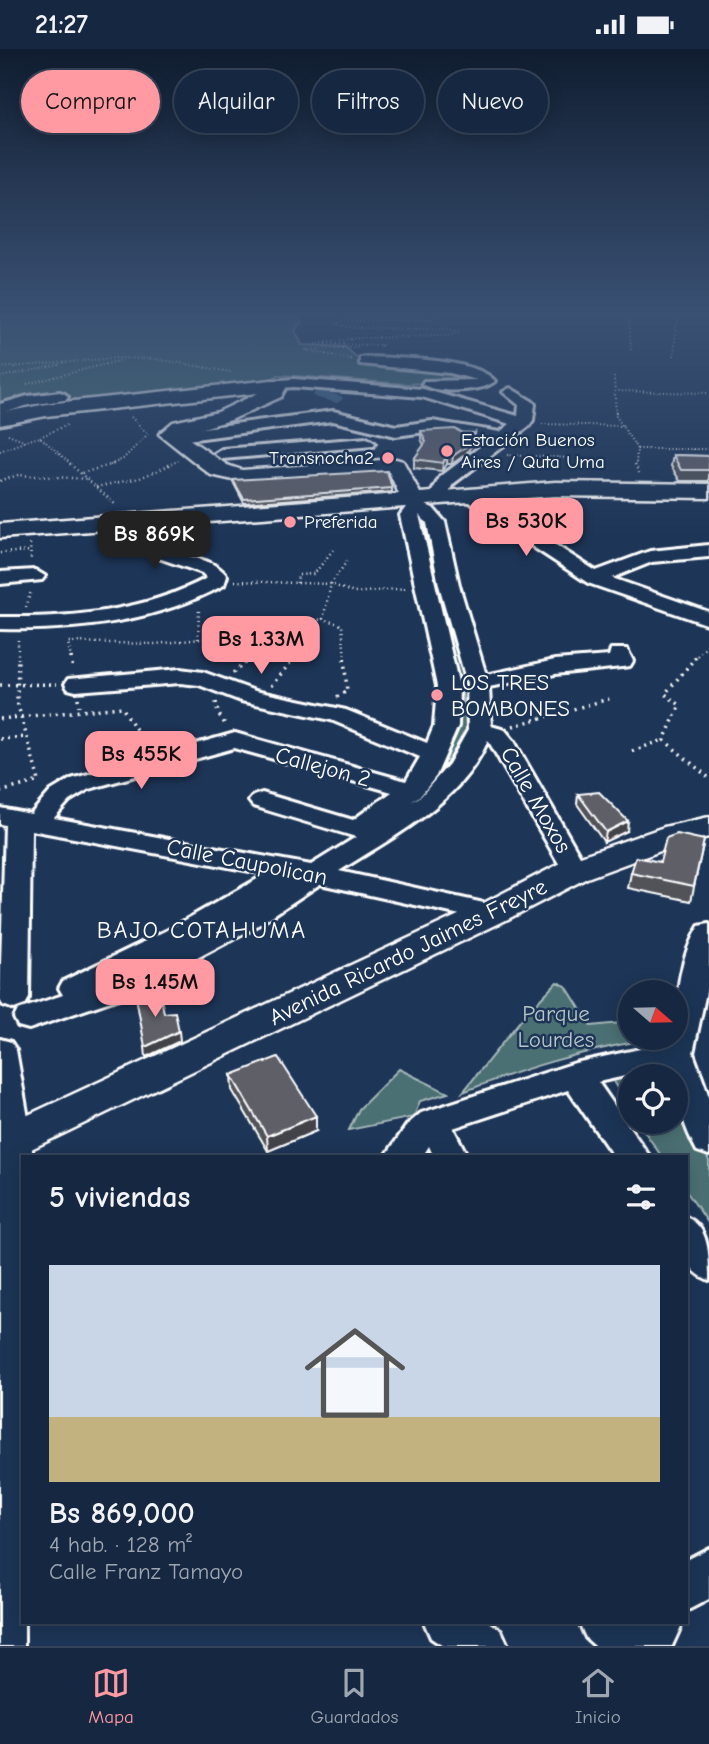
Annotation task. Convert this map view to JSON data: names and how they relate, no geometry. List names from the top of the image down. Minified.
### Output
{"streets":{"main road":["Avenida Ricardo Jaimes Freyre"],"street":["Callejon 2","Calle Moxos","Calle Caupolican"]},"crossings":[["Calle Moxos","Avenida Ricardo Jaimes Freyre"],["Calle Caupolican","Avenida Ricardo Jaimes Freyre"]],"districts":["BAJO COTAHUMA"],"parks":["Parque Lourdes"],"places":["Estación Buenos Aires / Quta Uma","Transnocha2","Preferida","LOS TRES BOMBONES"],"north":"right","page":{"status":"21:27","chip":["Comprar","Alquilar","Filtros","Nuevo"],"price":["Bs 530K","Bs 869K","Bs 1.33M","Bs 455K","Bs 1.45M"],"heading":"5 viviendas","list":[{"name":"Bs 869,000","note":"4 hab. · 128 m² · Calle Franz Tamayo"}],"tabs":["Mapa","Guardados","Inicio"]}}
